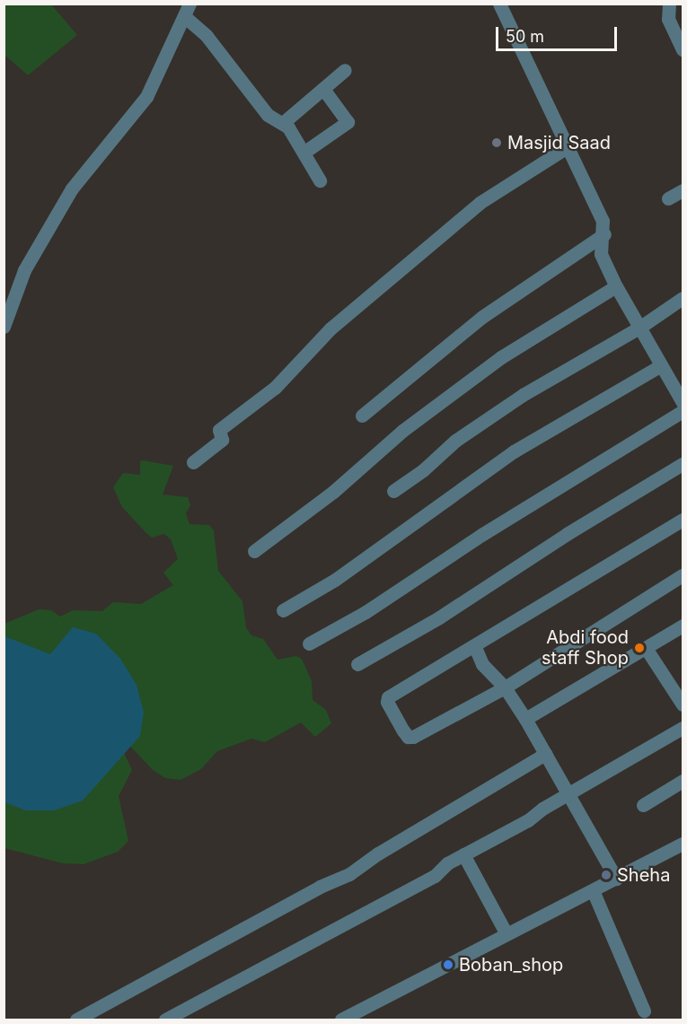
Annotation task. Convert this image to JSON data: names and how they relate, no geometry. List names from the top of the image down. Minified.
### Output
{"places":["Masjid Saad","Abdi food staff Shop","Sheha","Boban_shop"],"scale_bar":"50 m"}
